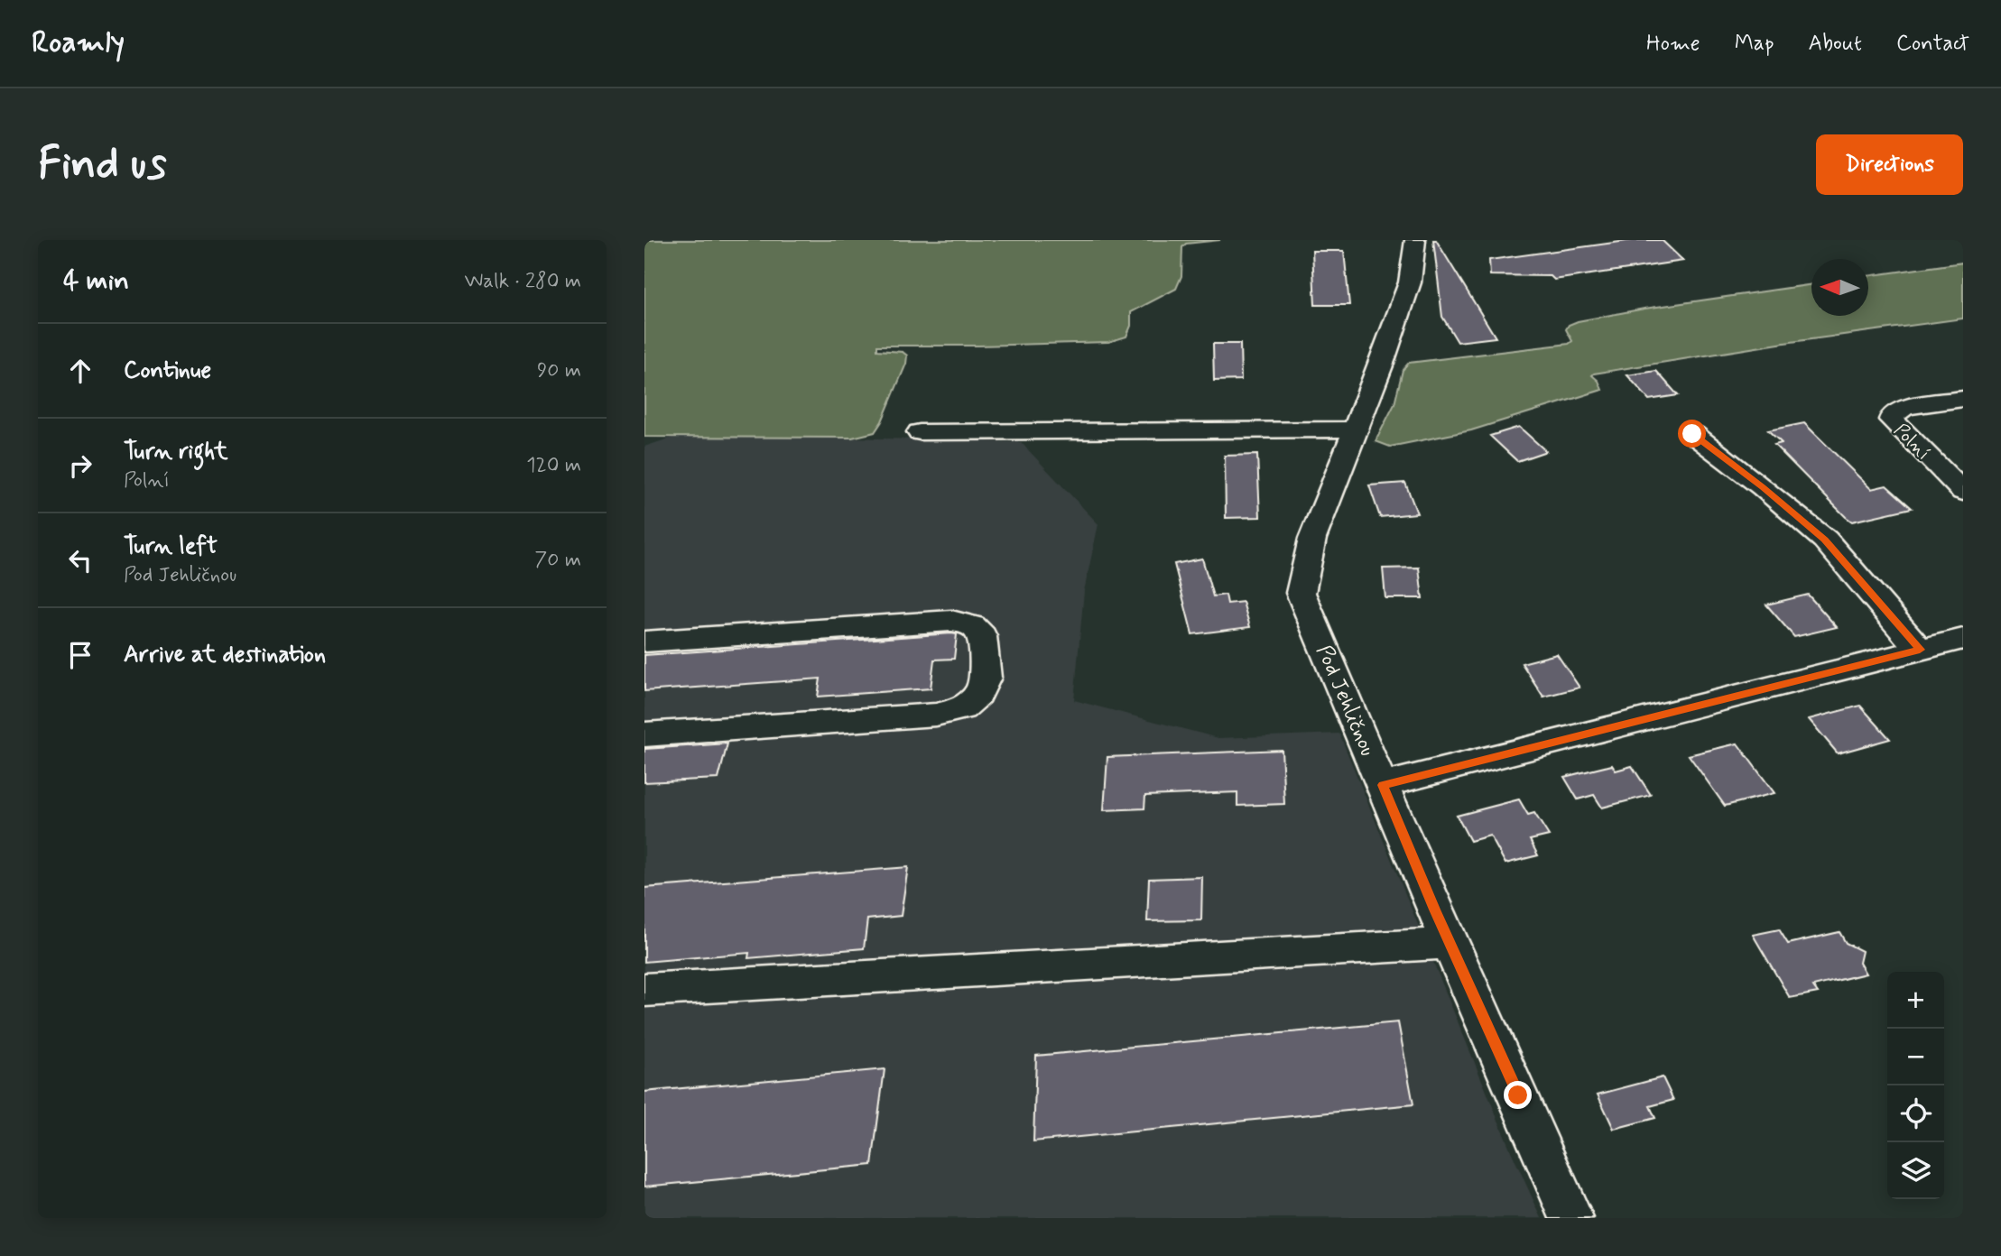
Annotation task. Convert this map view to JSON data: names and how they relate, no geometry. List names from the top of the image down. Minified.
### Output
{"streets":{"street":["Polní","Pod Jehličnou"]},"north":"left","page":{"header":"Roamly","nav":["Home","Map","About","Contact"],"buttons":"Directions","title":"Find us","heading":["4 min","Walk · 280 m"],"list":[["Continue","90 m"],["Turn right","Polní","120 m"],["Turn left","Pod Jehličnou","70 m"],"Arrive at destination"],"map_buttons":["+","−"]}}
